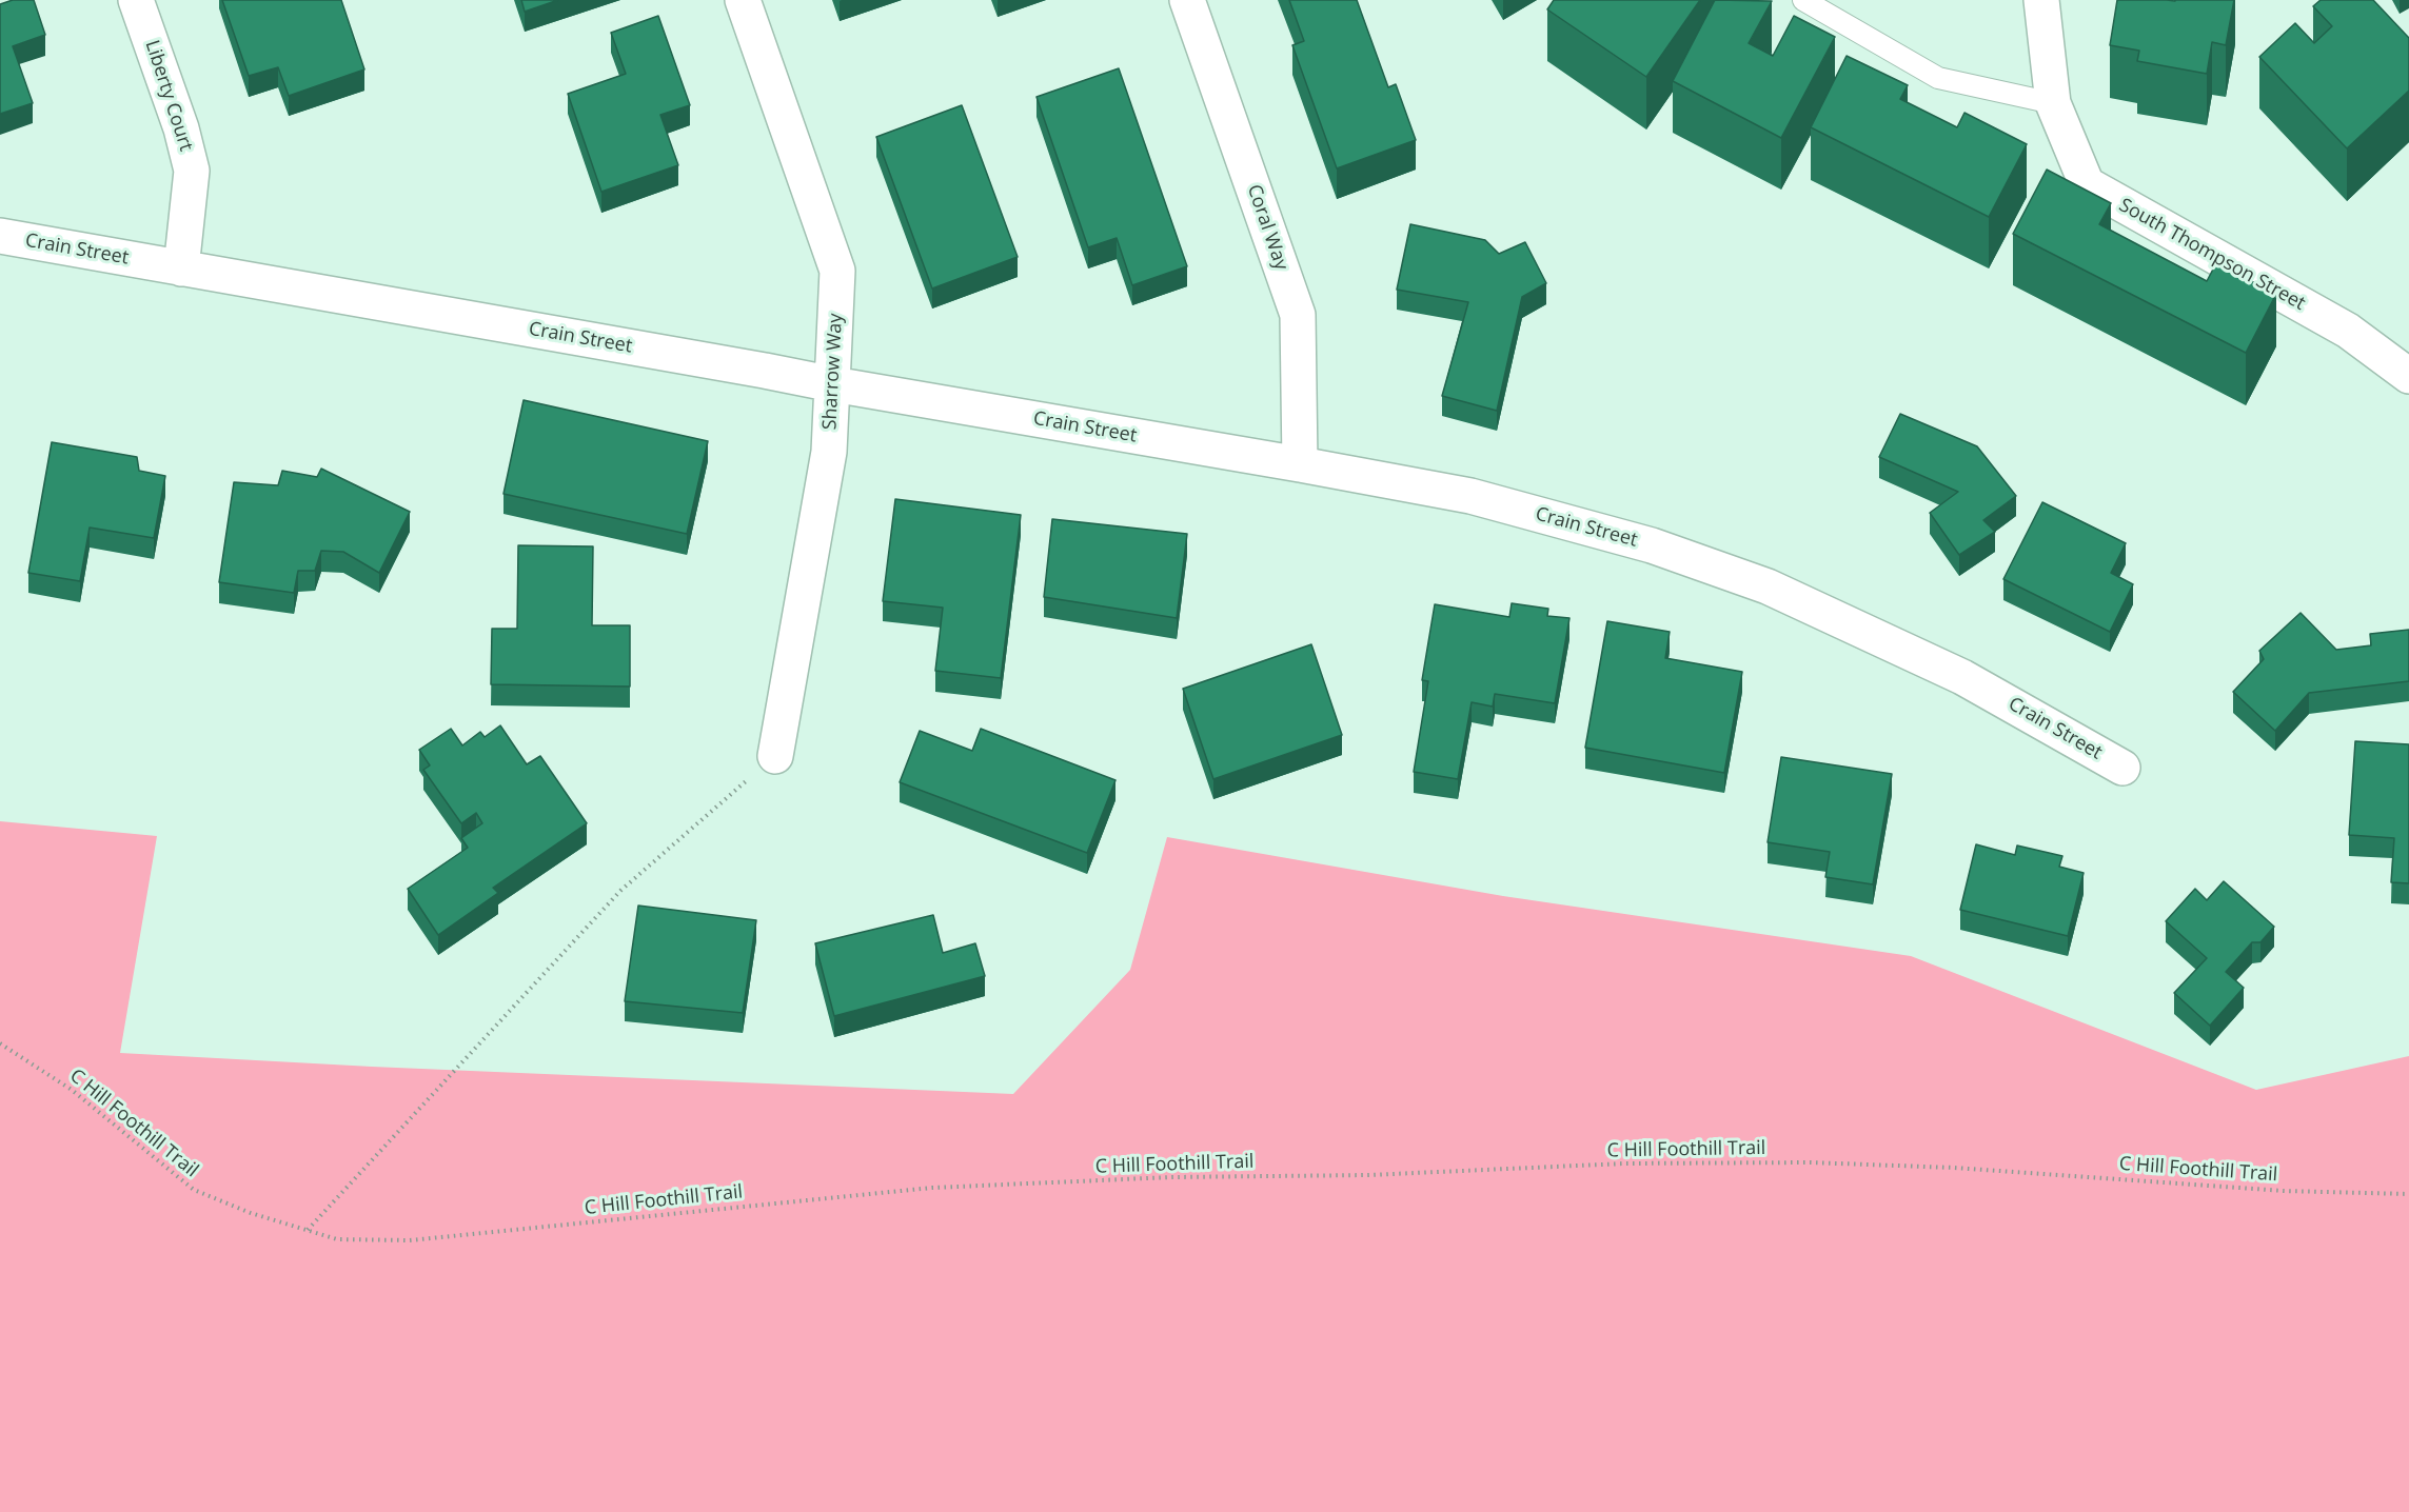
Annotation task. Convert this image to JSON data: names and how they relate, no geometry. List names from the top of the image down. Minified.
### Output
{"streets":{"street":["Liberty Court","Coral Way","Crain Street","South Thompson Street","Sharrow Way"],"path":["C Hill Foothill Trail"]},"crossings":[["Liberty Court","Crain Street"],["Coral Way","Crain Street"],["Crain Street","Sharrow Way"]]}
